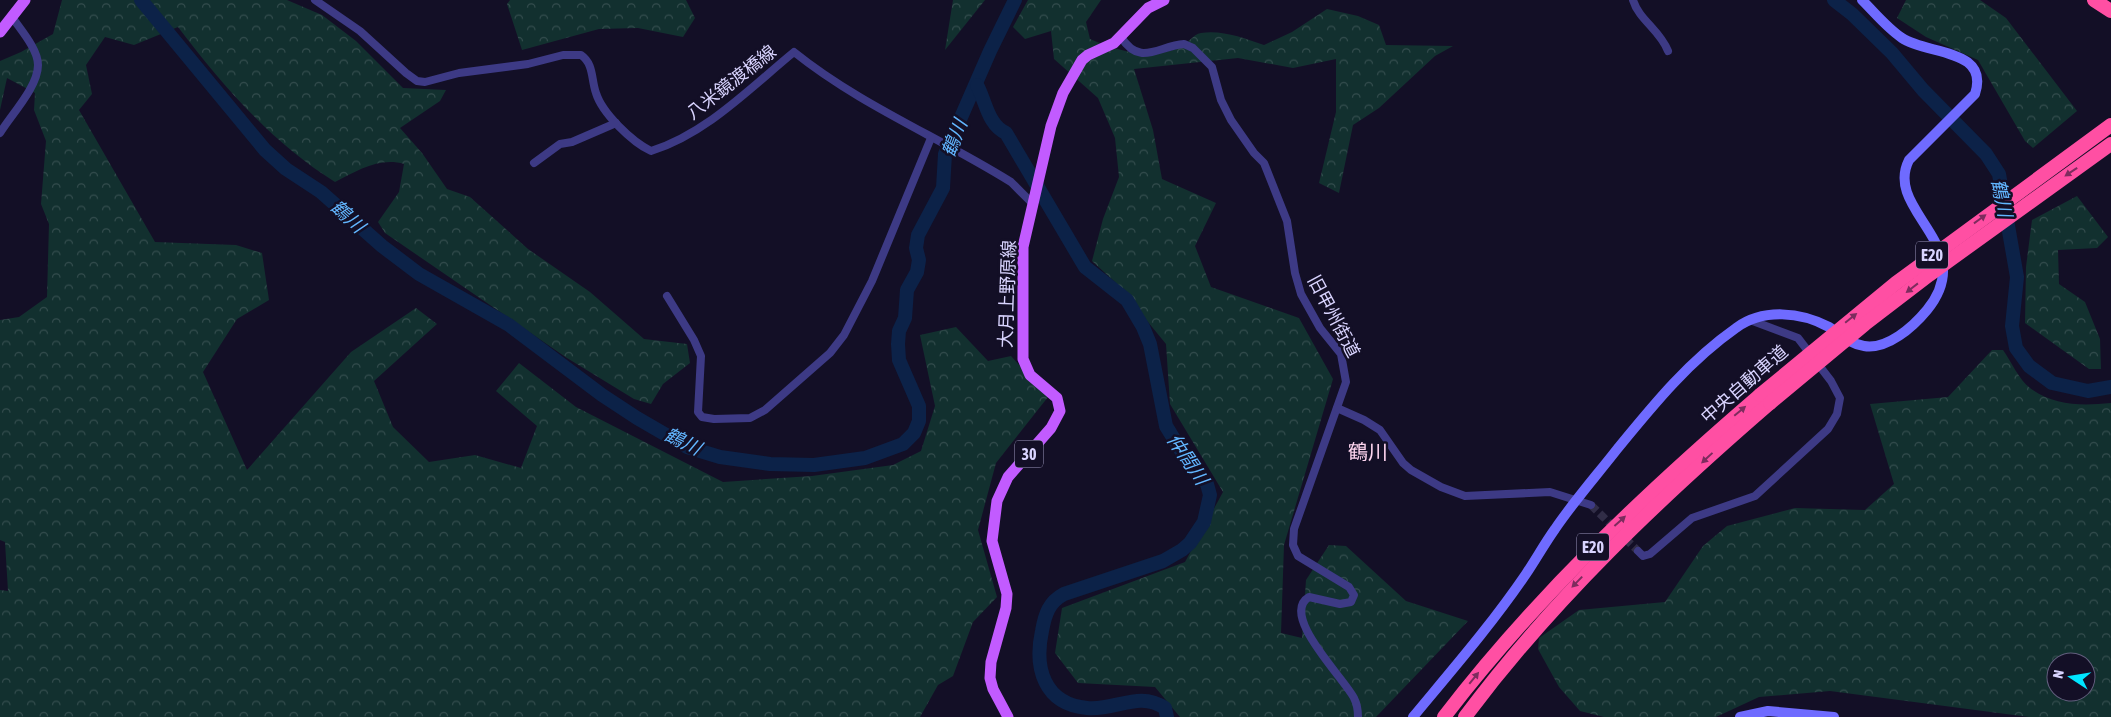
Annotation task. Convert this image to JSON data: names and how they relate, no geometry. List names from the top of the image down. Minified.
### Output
{"streets":{"highway":["E20","中央自動車道"],"main road":["大月上野原線","30"],"street":["八米鏡渡橋線","旧甲州街道"]},"crossings":[["大月上野原線","旧甲州街道"]],"districts":["鶴川"],"water":["鶴川","仲間川"],"north":"left"}
